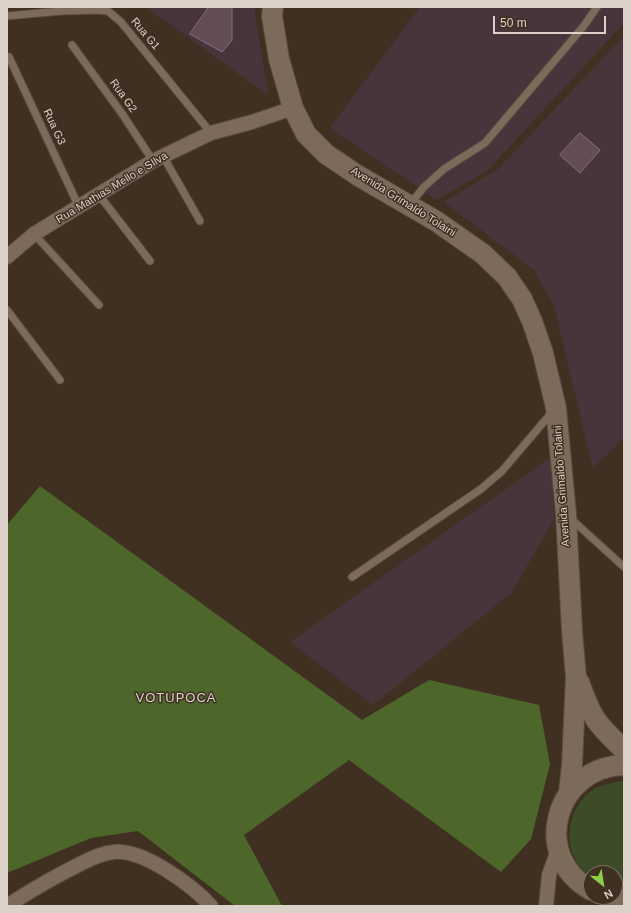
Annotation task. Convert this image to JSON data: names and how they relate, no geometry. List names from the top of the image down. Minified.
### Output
{"streets":{"street":["Rua Mathias Mello e SIlva","Avenida Grimaldo Tolaini"],"lane":["Rua G1","Rua G2","Rua G3"]},"crossings":[["Rua G1","Rua Mathias Mello e SIlva"],["Rua G2","Rua Mathias Mello e SIlva"],["Rua G3","Rua Mathias Mello e SIlva"],["Rua Mathias Mello e SIlva","Avenida Grimaldo Tolaini"]],"districts":["VOTUPOCA"],"scale_bar":"50 m","north":"bottom right"}
